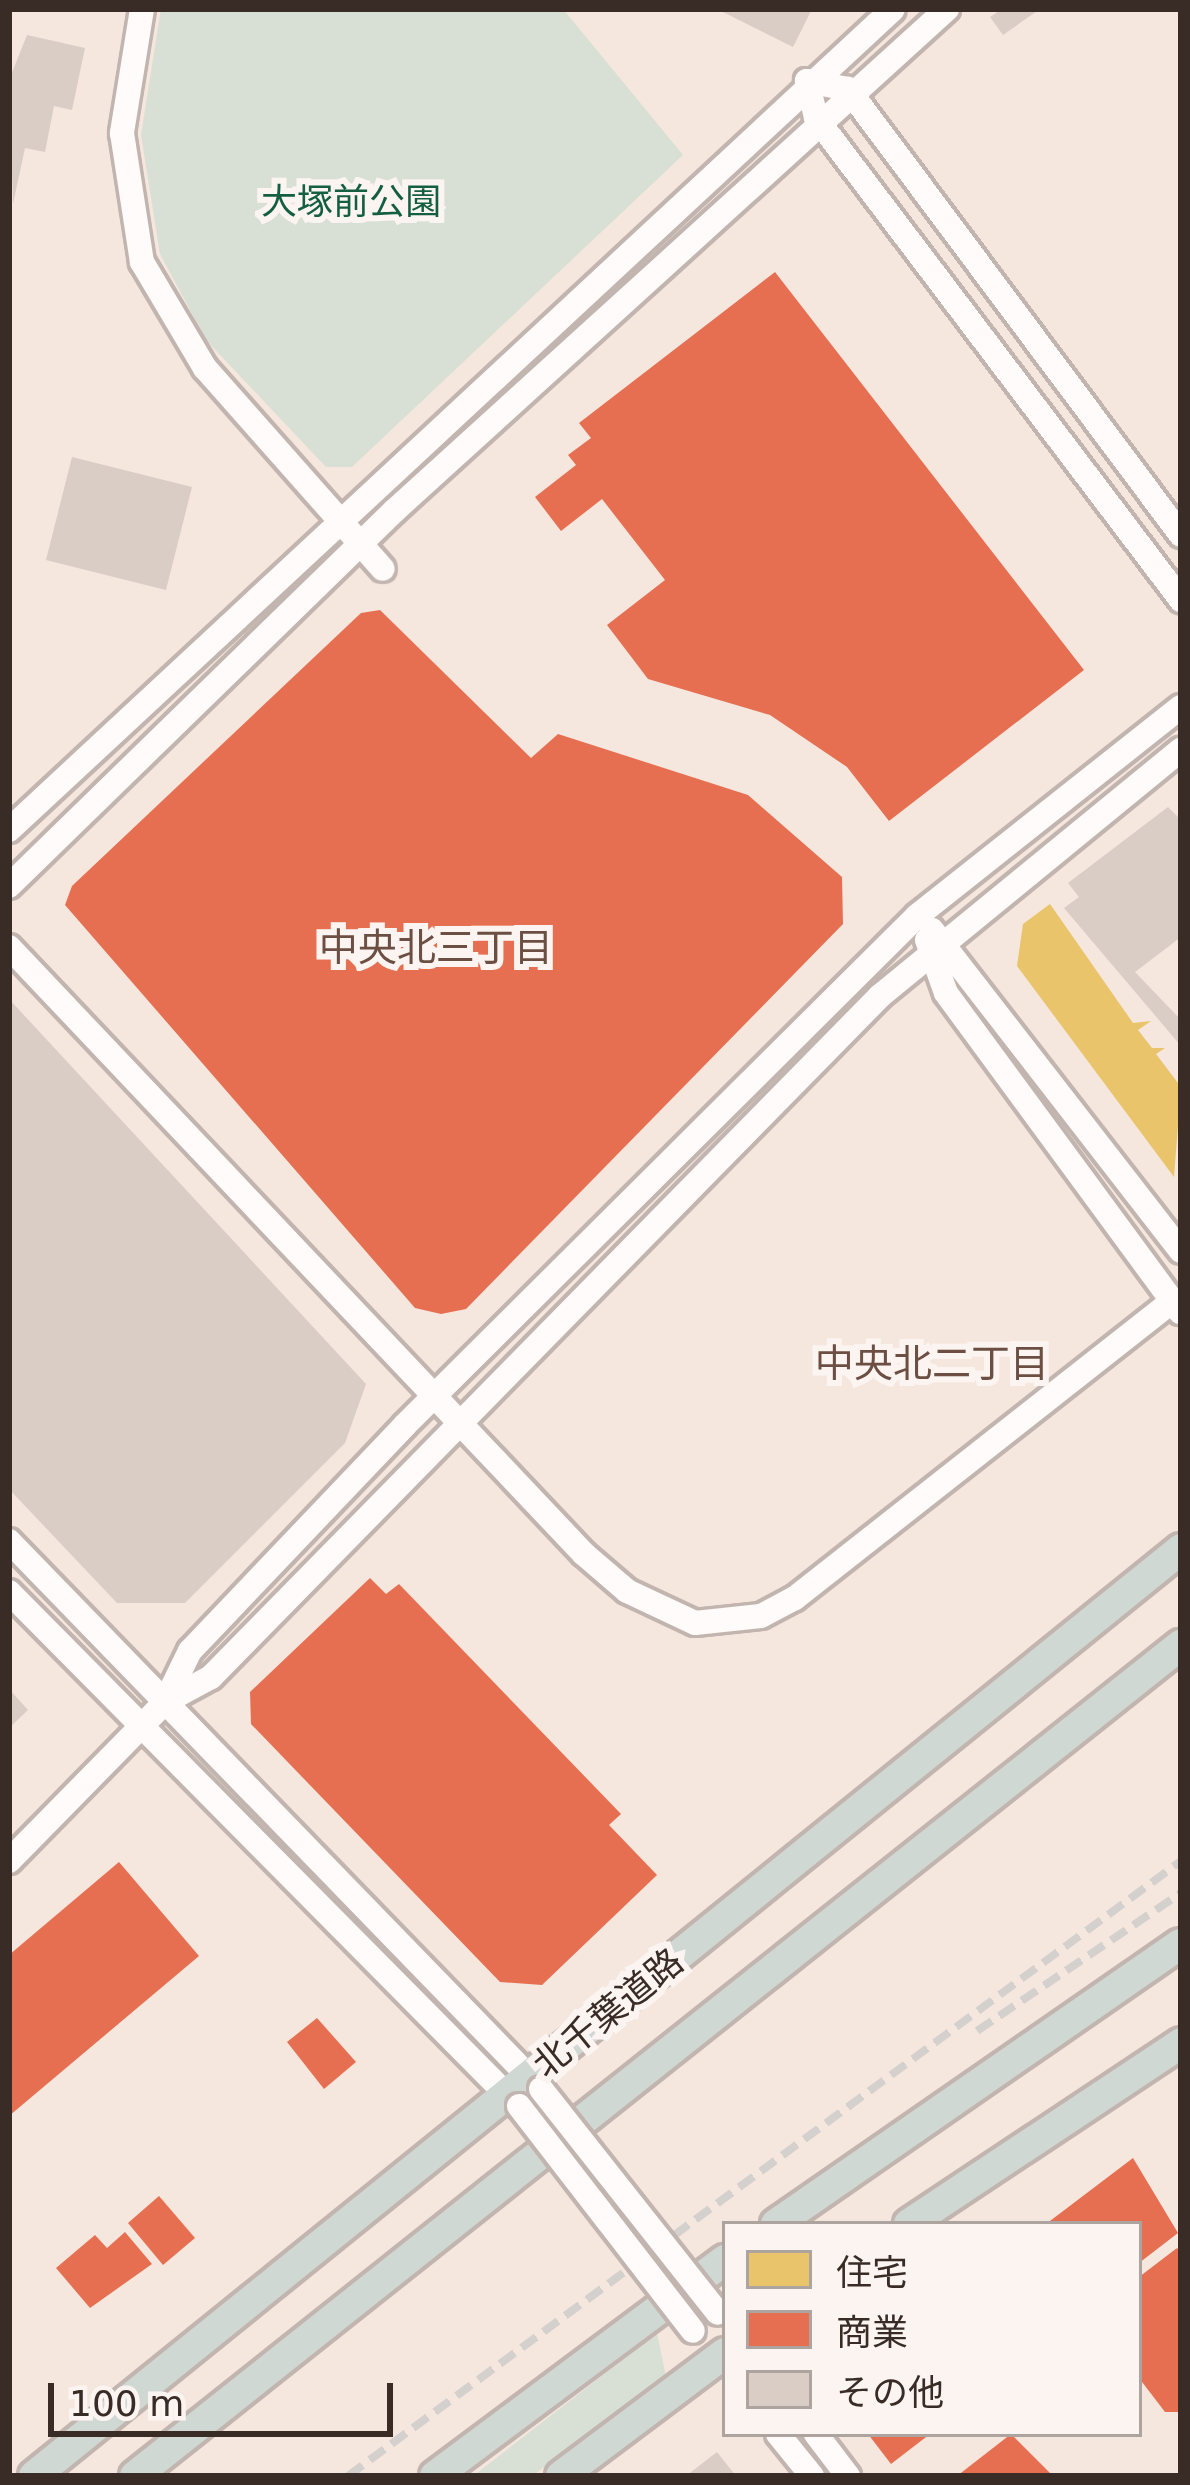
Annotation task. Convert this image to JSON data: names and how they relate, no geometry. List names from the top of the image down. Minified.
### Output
{"streets":{"highway":["北千葉道路"]},"districts":["中央北三丁目","中央北二丁目"],"parks":["大塚前公園"],"legend":["住宅","商業","その他"],"scale_bar":"100 m"}
